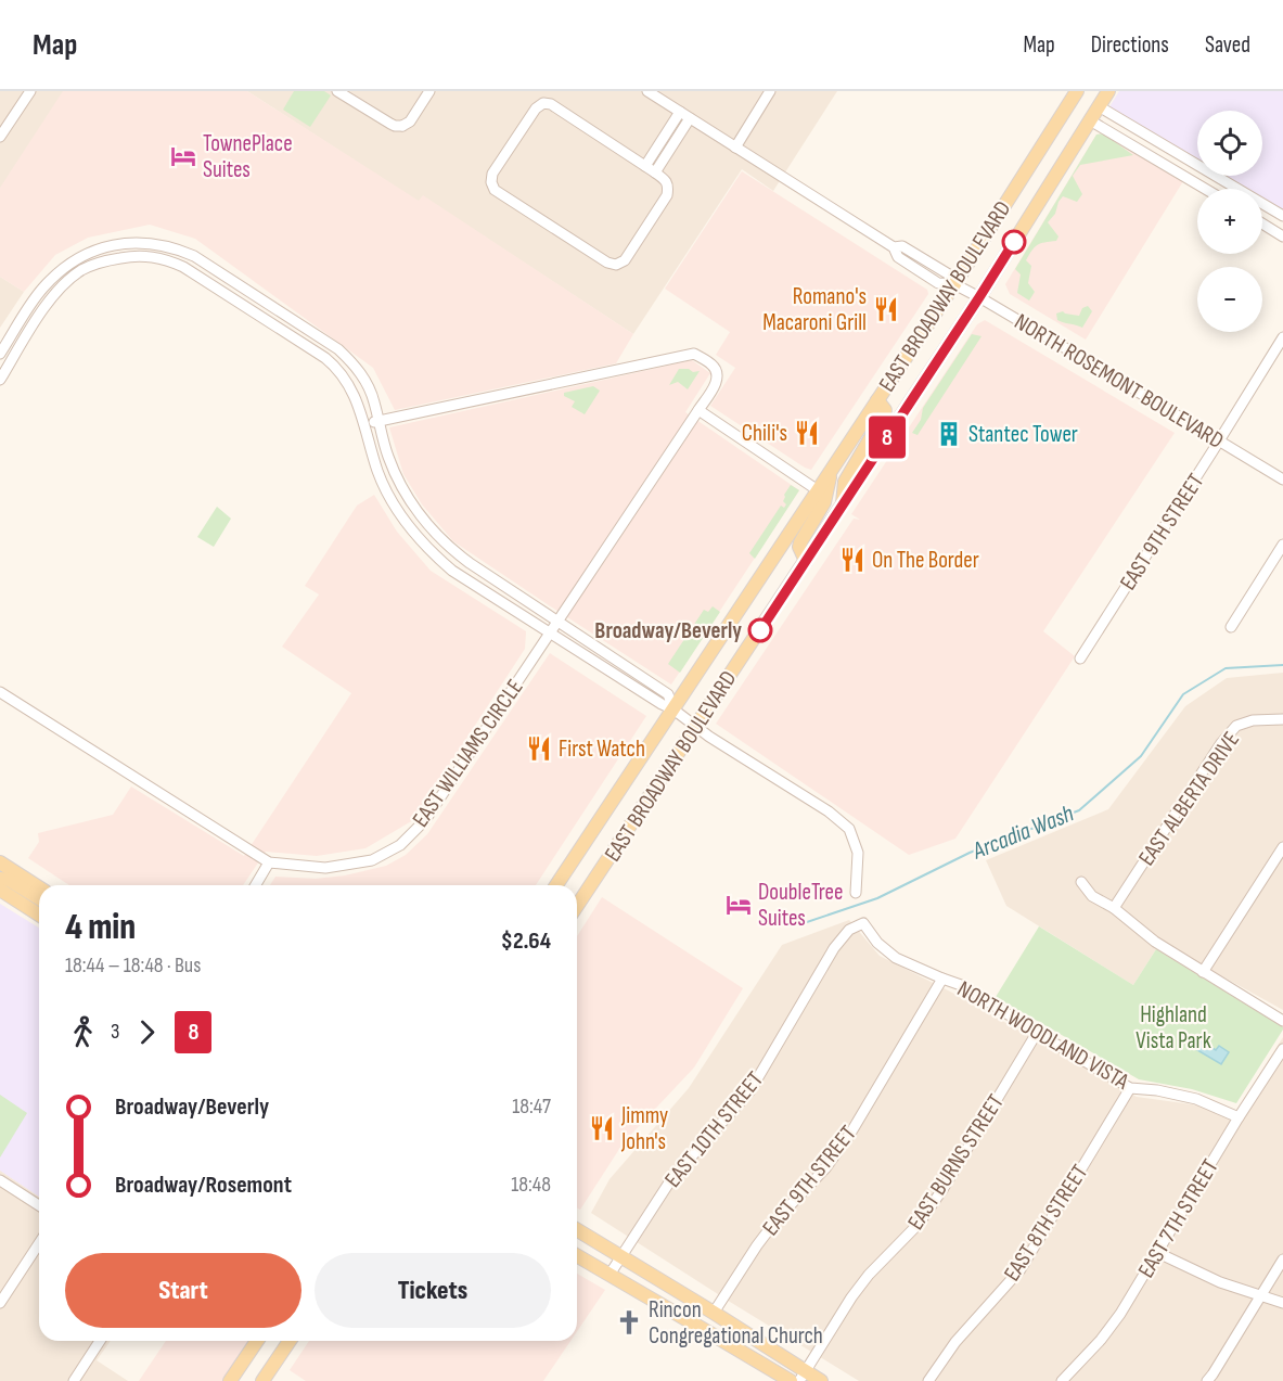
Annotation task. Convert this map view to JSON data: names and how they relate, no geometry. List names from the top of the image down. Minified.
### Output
{"streets":{"main road":["EAST BROADWAY BOULEVARD"],"street":["NORTH ROSEMONT BOULEVARD","EAST 9TH STREET","EAST WILLIAMS CIRCLE","EAST ALBERTA DRIVE","NORTH WOODLAND VISTA","EAST 10TH STREET","EAST BURNS STREET","EAST 7TH STREET","EAST 8TH STREET"]},"crossings":[["EAST BROADWAY BOULEVARD","NORTH ROSEMONT BOULEVARD"],["NORTH ROSEMONT BOULEVARD","EAST 9TH STREET"],["EAST 9TH STREET","NORTH WOODLAND VISTA"],["NORTH WOODLAND VISTA","EAST 10TH STREET"],["NORTH WOODLAND VISTA","EAST BURNS STREET"],["NORTH WOODLAND VISTA","EAST 7TH STREET"],["NORTH WOODLAND VISTA","EAST 8TH STREET"]],"water":["Arcadia Wash"],"parks":["Highland Vista Park"],"places":{"hotel":["TownePlace Suites","DoubleTree Suites"],"restaurant":["Romano's Macaroni Grill","Chili's","On The Border","First Watch","Jimmy John's"],"building":["Stantec Tower"],"other":["Broadway/Beverly"],"church":["Rincon Congregational Church"]},"lines":["bus line 8"],"page":{"header":"Map","nav":["Map","Directions","Saved"],"on_map":"8","map_buttons":["+","−"],"heading":["4 min","18:44 – 18:48 · Bus","$2.64"],"legs":["3","8"],"list":[{"name":"Broadway/Beverly","value":"18:47"},{"name":"Broadway/Rosemont","value":"18:48"}],"buttons":["Start","Tickets"]}}
